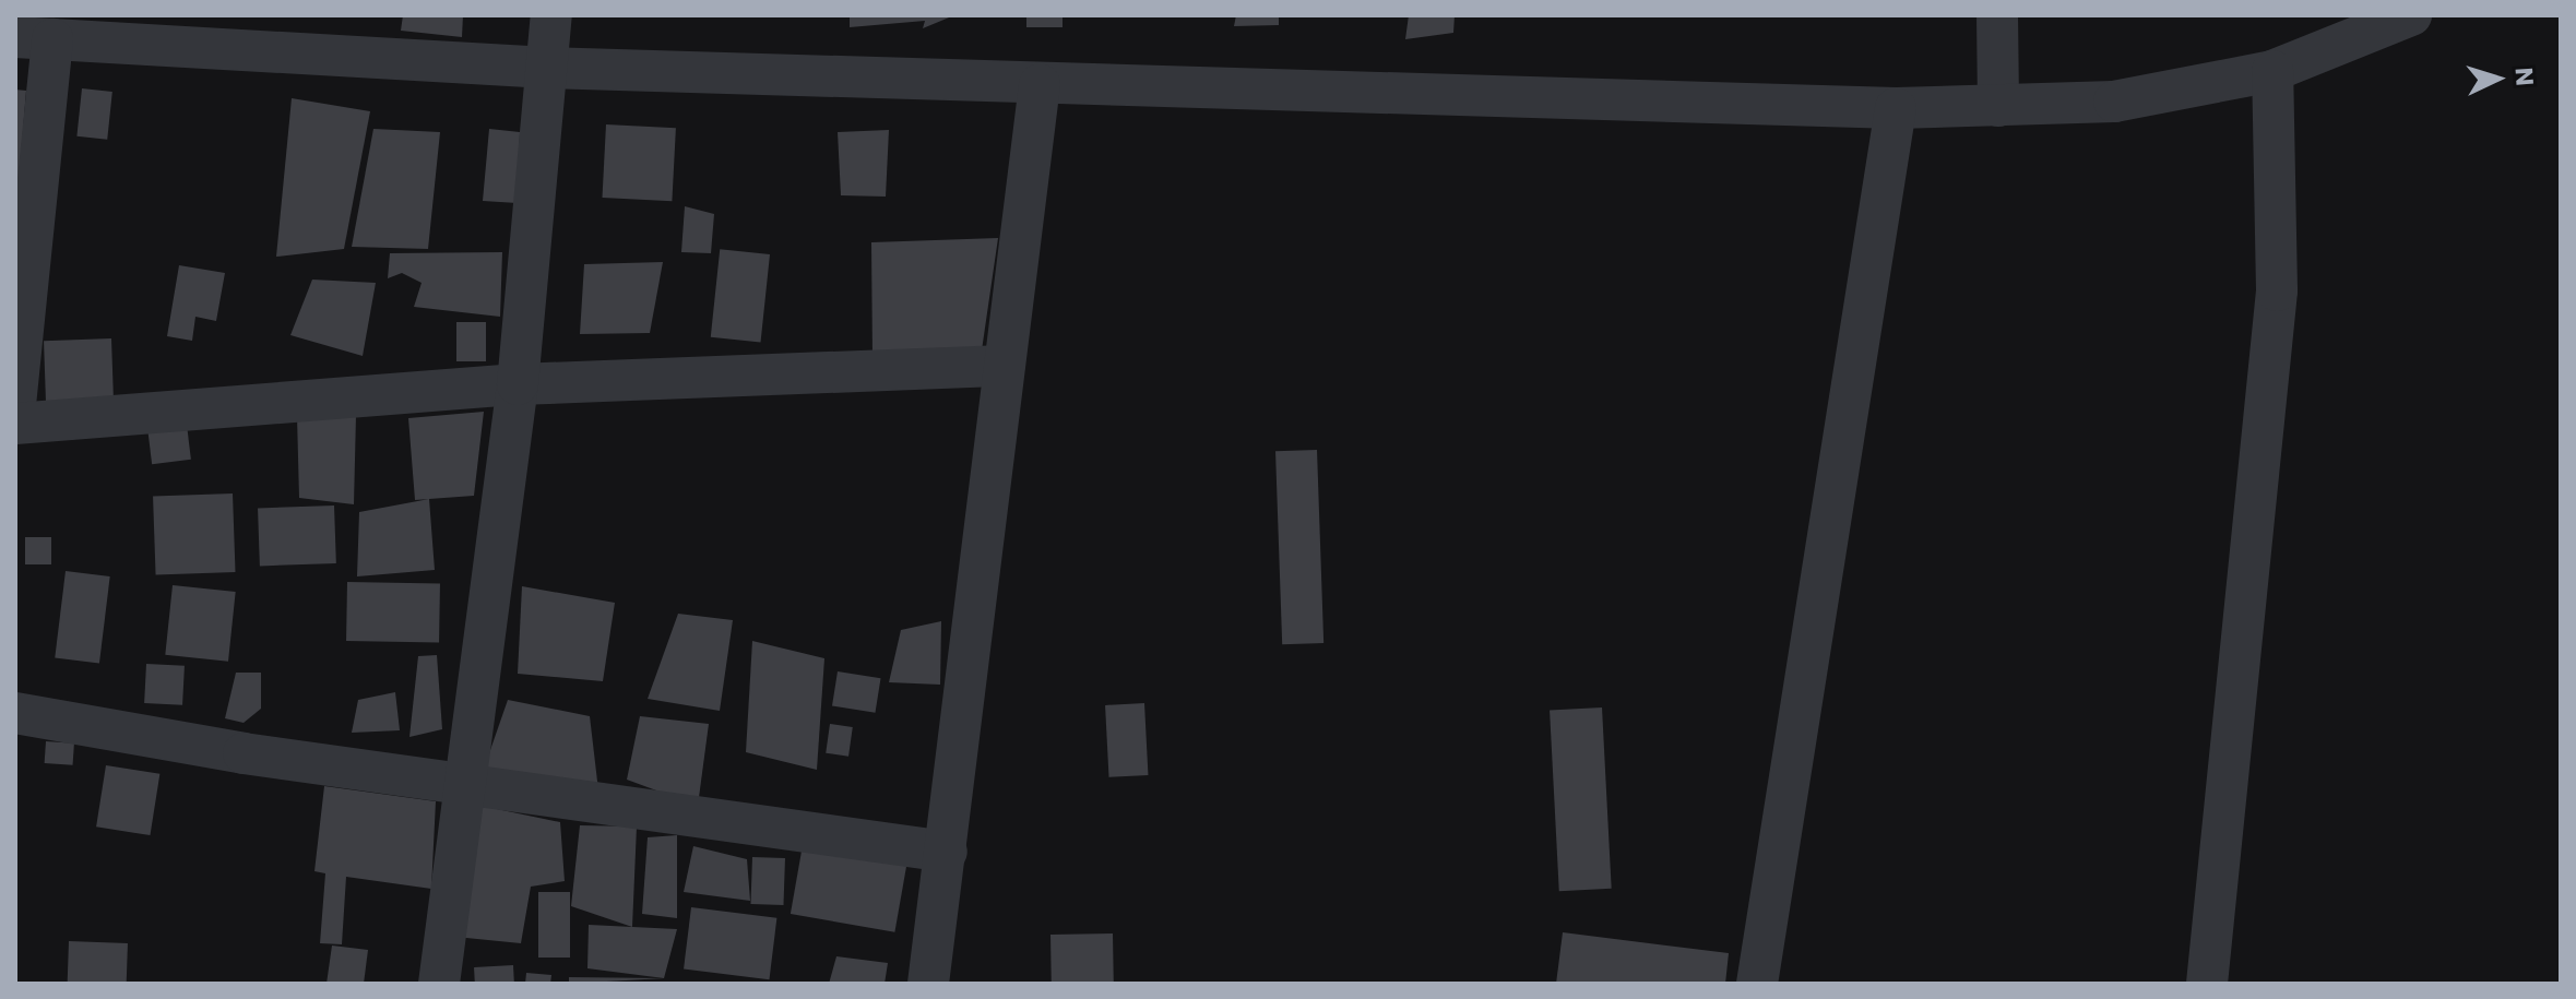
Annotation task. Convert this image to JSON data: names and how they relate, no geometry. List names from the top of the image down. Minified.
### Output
{"north":"right"}
